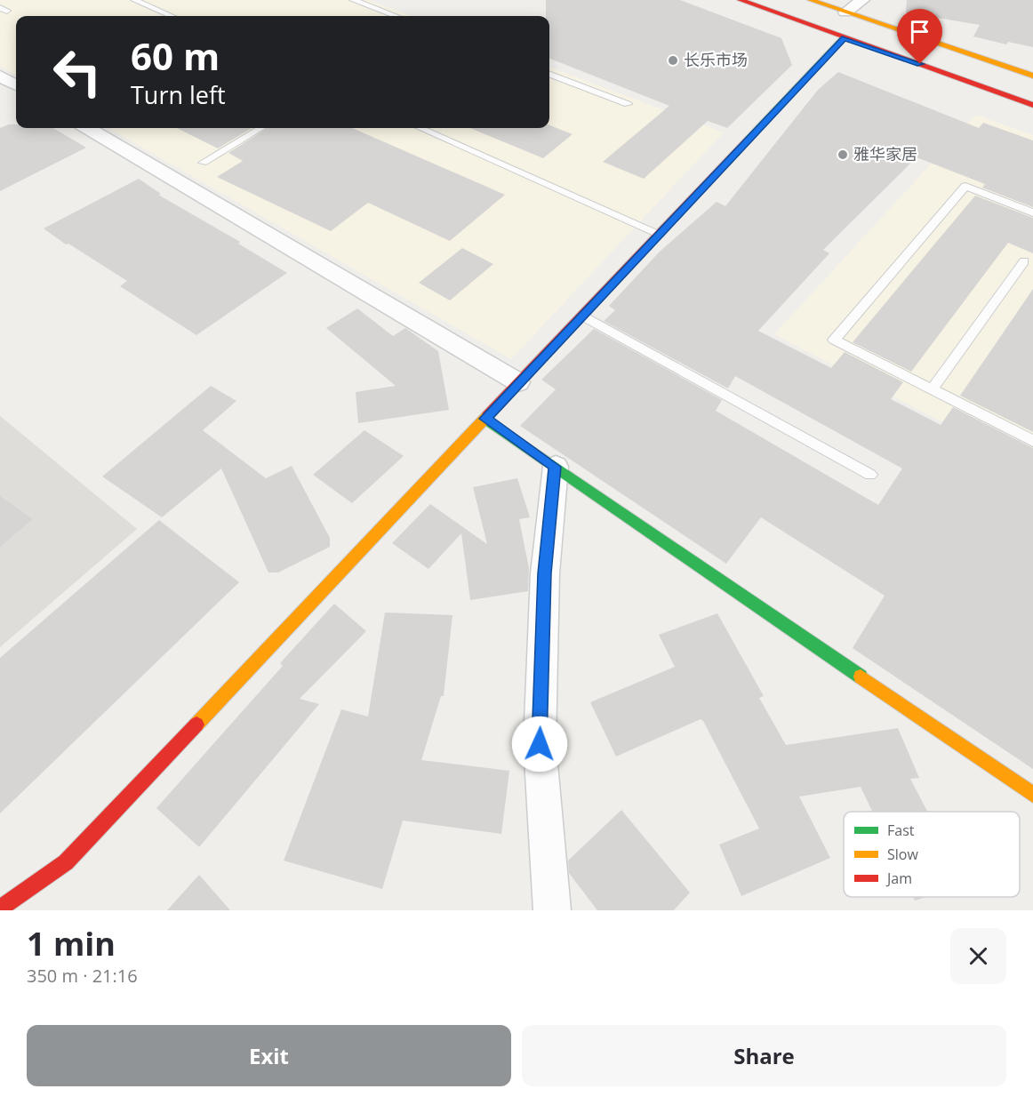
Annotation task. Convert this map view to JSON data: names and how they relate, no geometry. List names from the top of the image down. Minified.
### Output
{"places":["长乐市场","雅华家居"],"legend":["Fast","Slow","Jam"],"page":{"turn":["60 m","Turn left"],"heading":["1 min","350 m · 21:16"],"buttons":["Exit","Share"]}}
